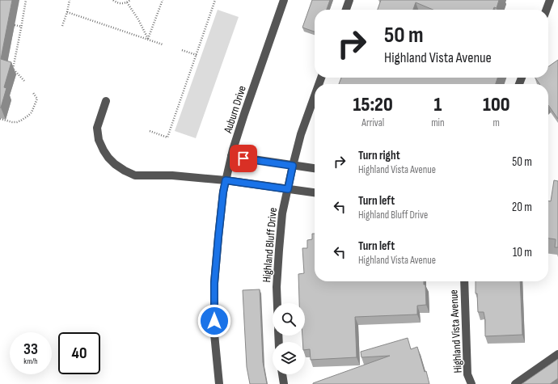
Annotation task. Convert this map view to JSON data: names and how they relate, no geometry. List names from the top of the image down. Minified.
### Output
{"streets":{"street":["Auburn Drive","Highland Bluff Drive","Highland Vista Avenue"]},"page":{"turn":["50 m","Highland Vista Avenue"],"eta":["15:20","Arrival","1","min","100","m"],"list":[{"name":"Turn right","note":"Highland Vista Avenue","value":"50 m"},{"name":"Turn left","note":"Highland Bluff Drive","value":"20 m"},{"name":"Turn left","note":"Highland Vista Avenue","value":"10 m"}],"speed":"33 km/h","limit":"40"}}
